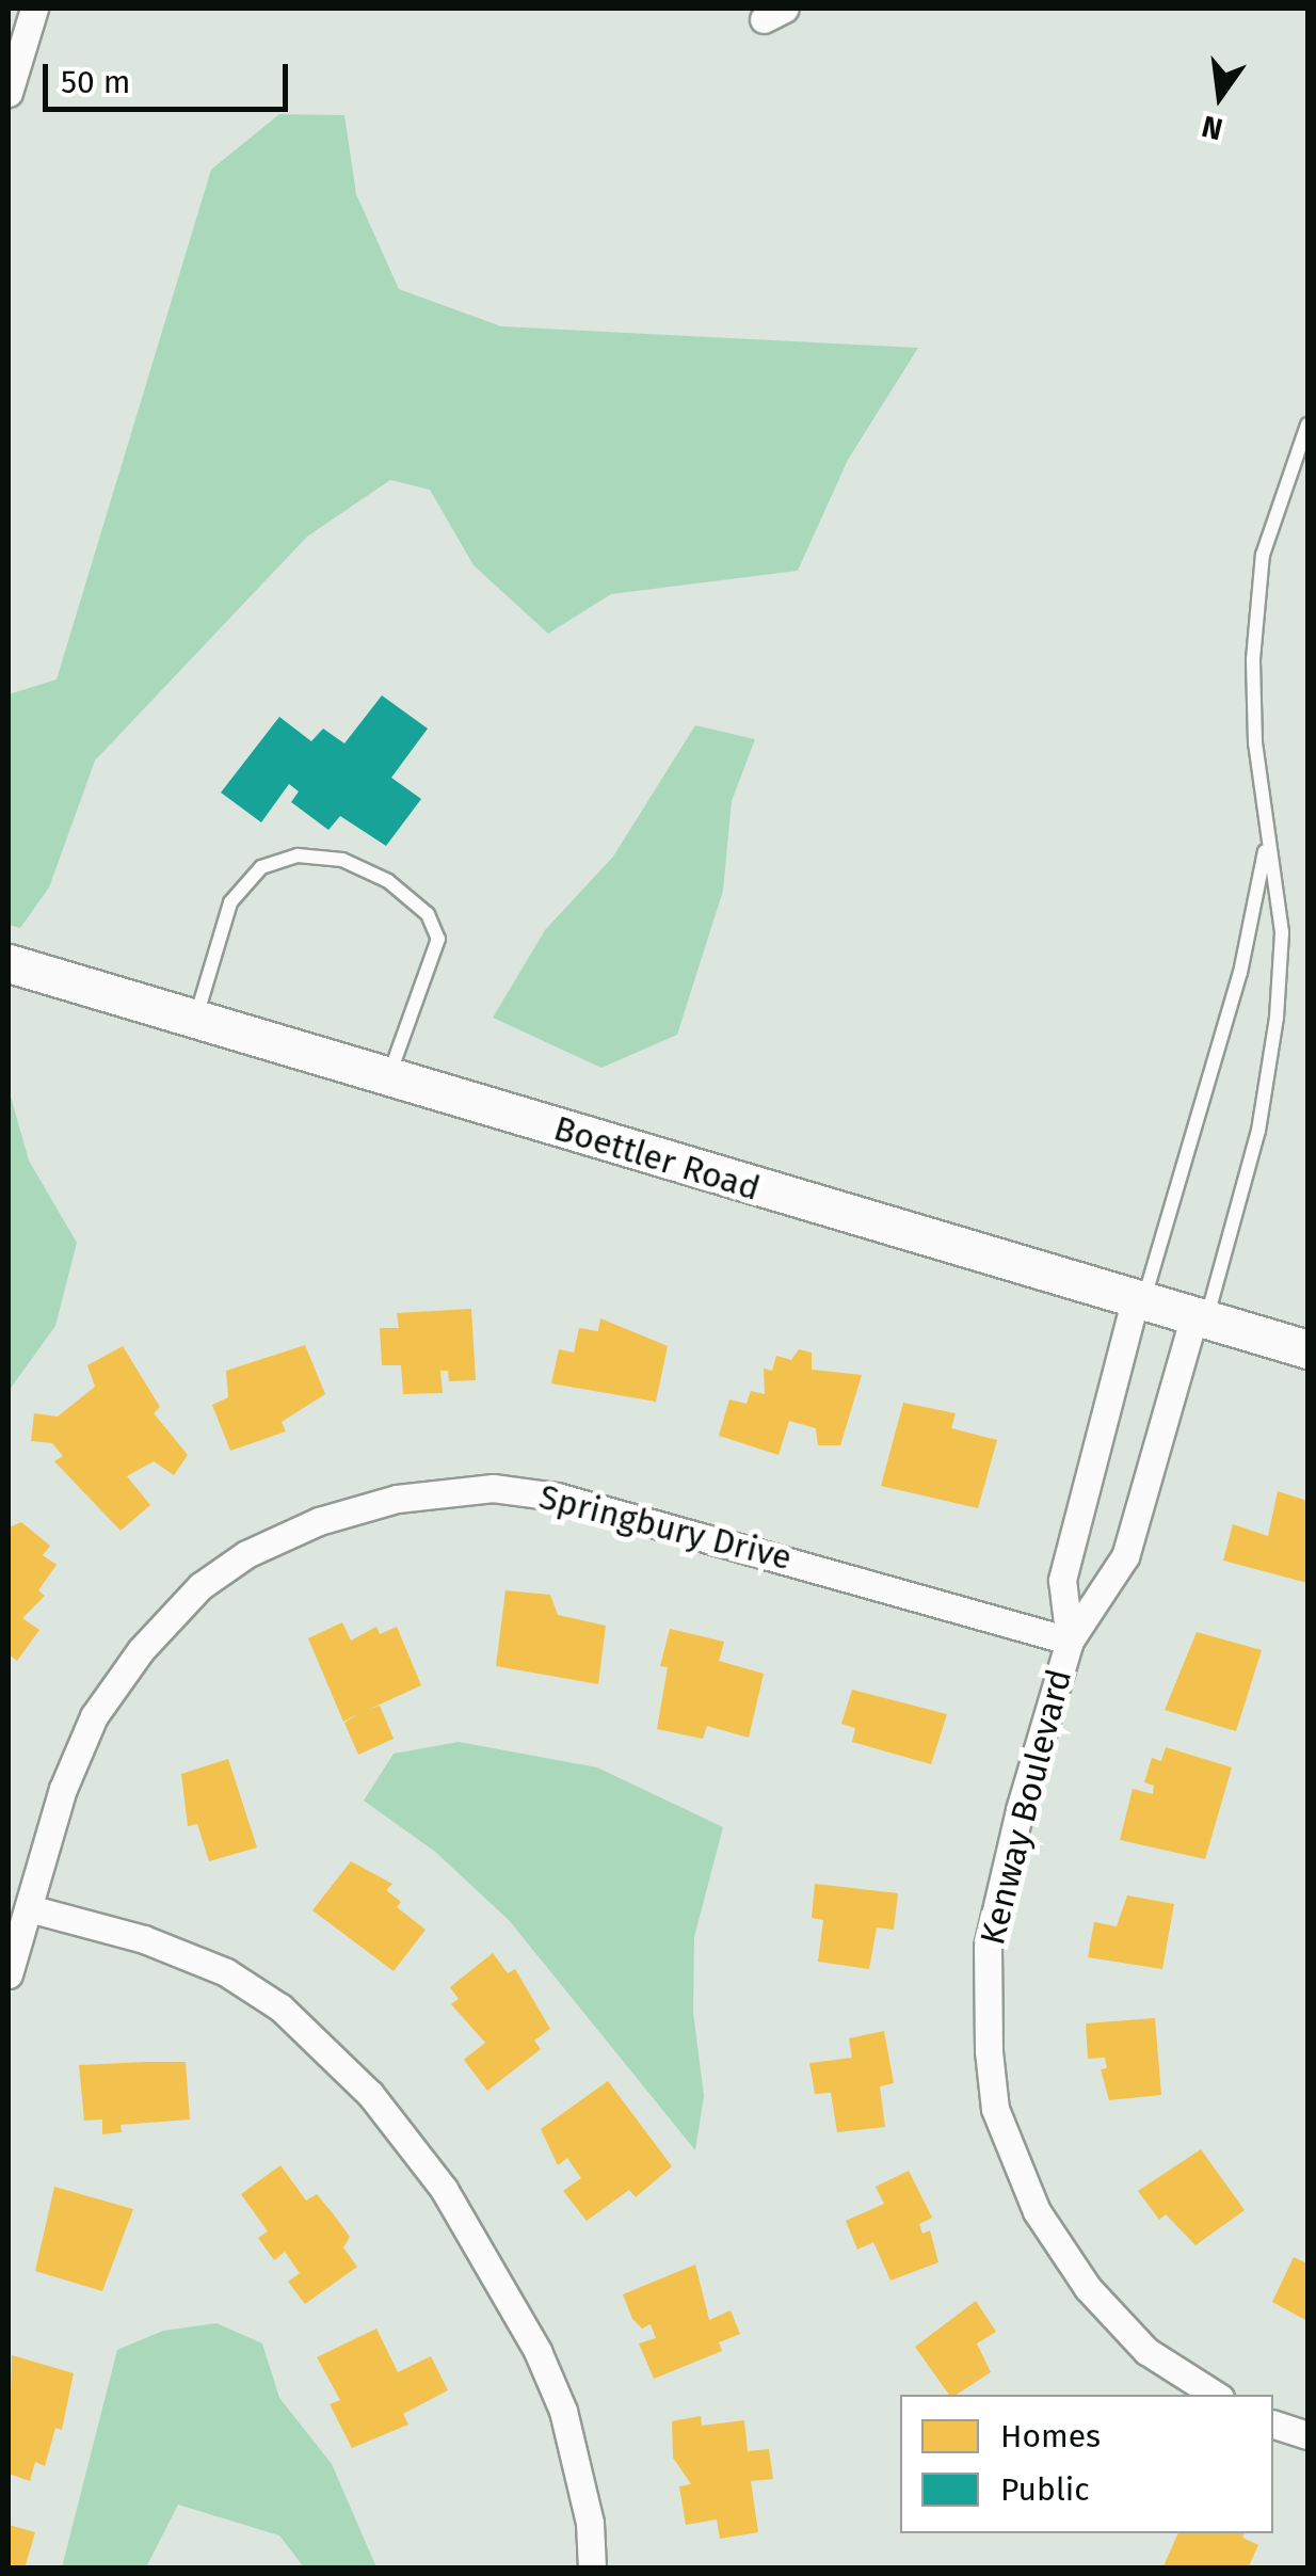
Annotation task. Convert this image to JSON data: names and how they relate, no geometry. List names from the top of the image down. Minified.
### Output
{"streets":{"street":["Boettler Road","Springbury Drive","Kenway Boulevard"]},"crossings":[["Boettler Road","Kenway Boulevard"],["Springbury Drive","Kenway Boulevard"]],"legend":["Homes","Public"],"scale_bar":"50 m","north":"bottom"}
